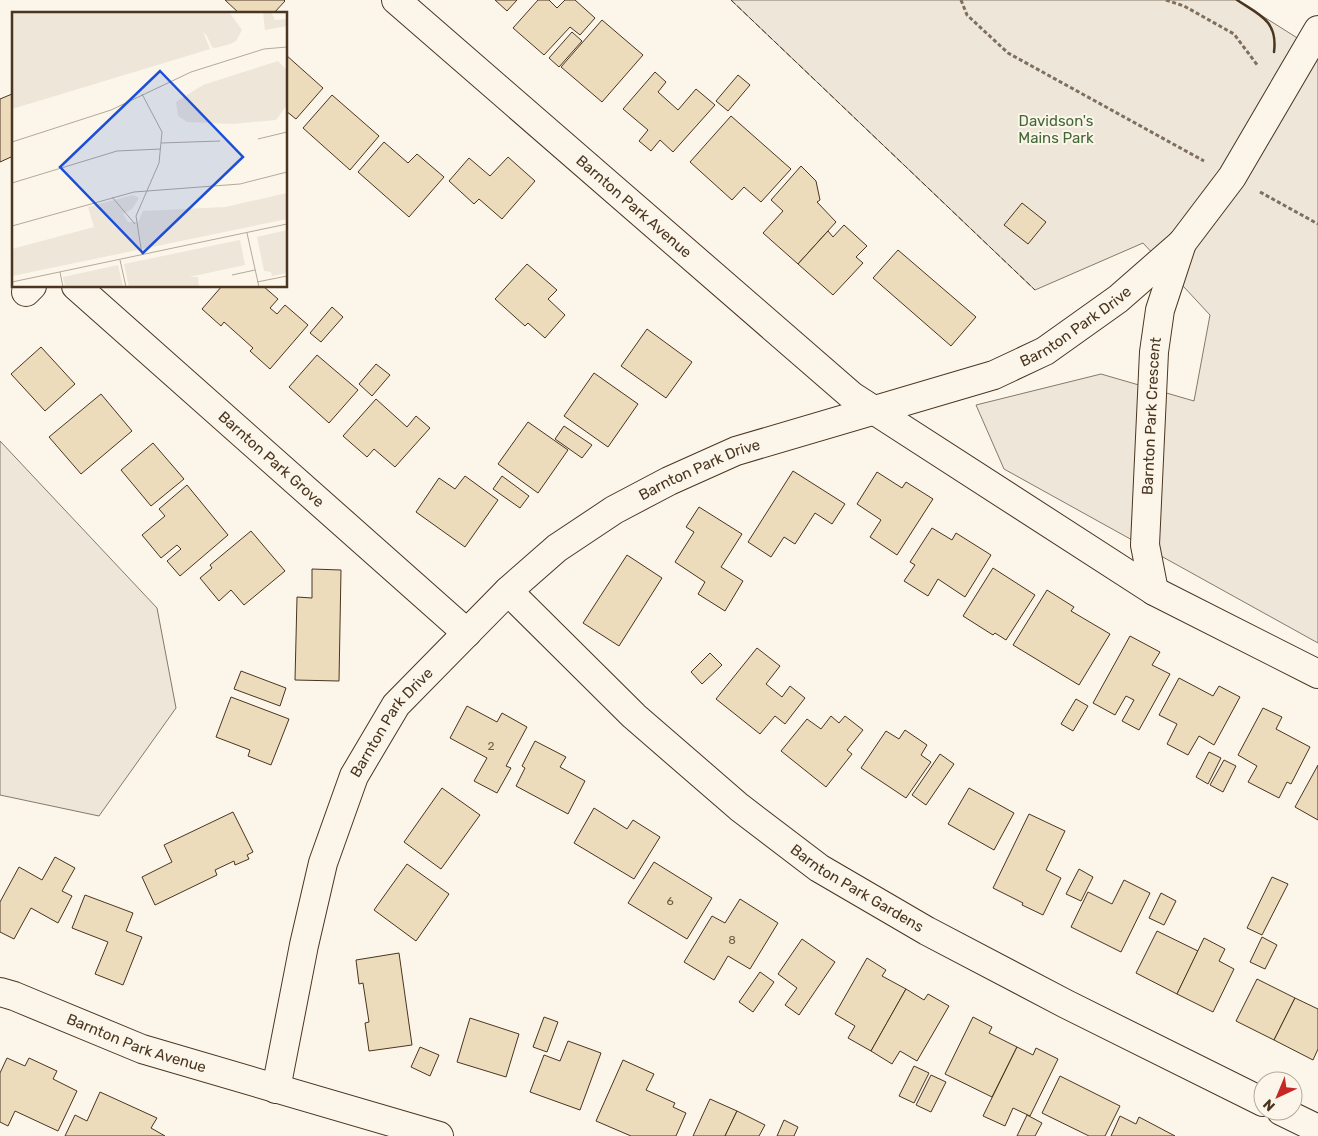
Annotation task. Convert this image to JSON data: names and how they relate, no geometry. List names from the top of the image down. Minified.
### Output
{"streets":{"street":["Barnton Park Avenue","Barnton Park Drive","Barnton Park Crescent","Barnton Park Grove","Barnton Park Gardens"]},"crossings":[["Barnton Park Avenue","Barnton Park Drive"],["Barnton Park Drive","Barnton Park Crescent"],["Barnton Park Drive","Barnton Park Grove"],["Barnton Park Drive","Barnton Park Gardens"]],"parks":["Davidson's Mains Park"],"house_numbers":["2","6","8"],"north":"bottom left"}
